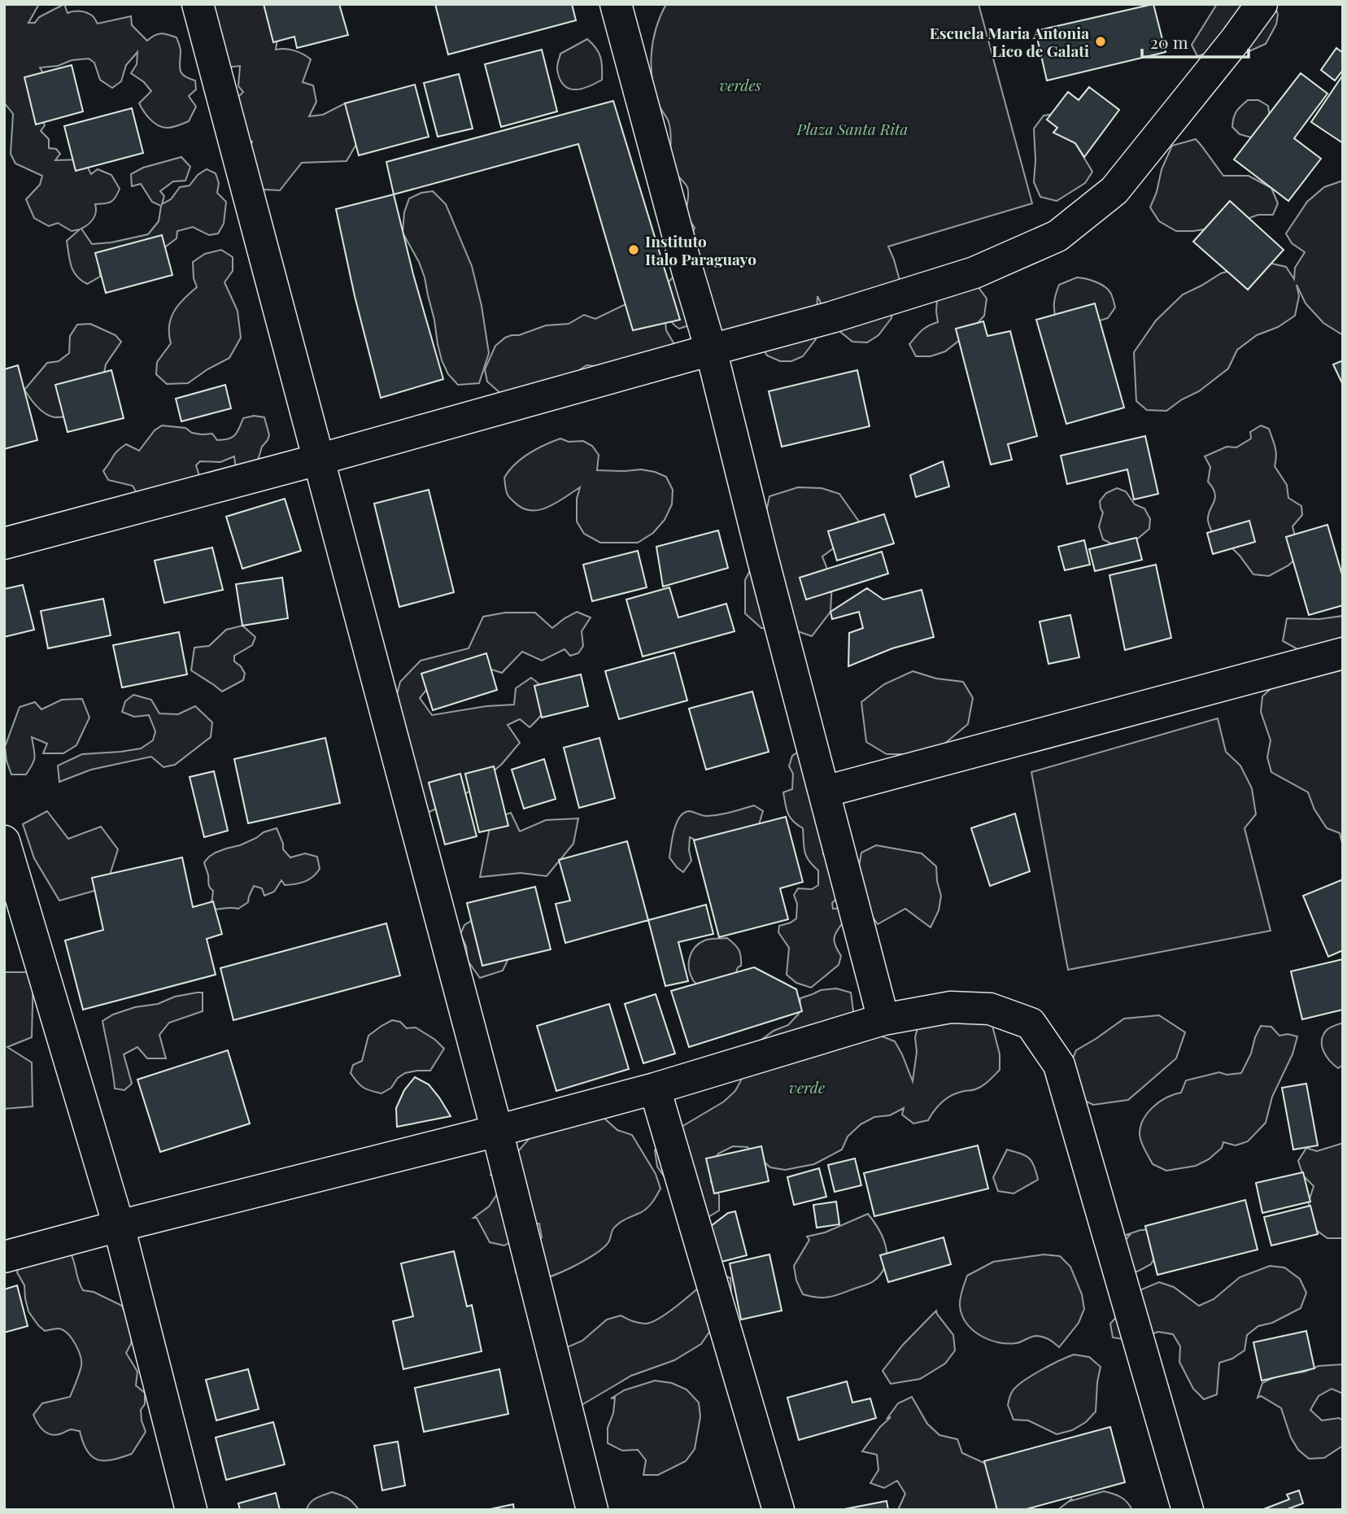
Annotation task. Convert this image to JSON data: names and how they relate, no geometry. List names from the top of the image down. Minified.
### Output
{"parks":["verdes","Plaza Santa Rita","verde"],"places":["Escuela Maria Antonia Lico de Galati","Instituto Italo Paraguayo"],"scale_bar":"20 m"}
